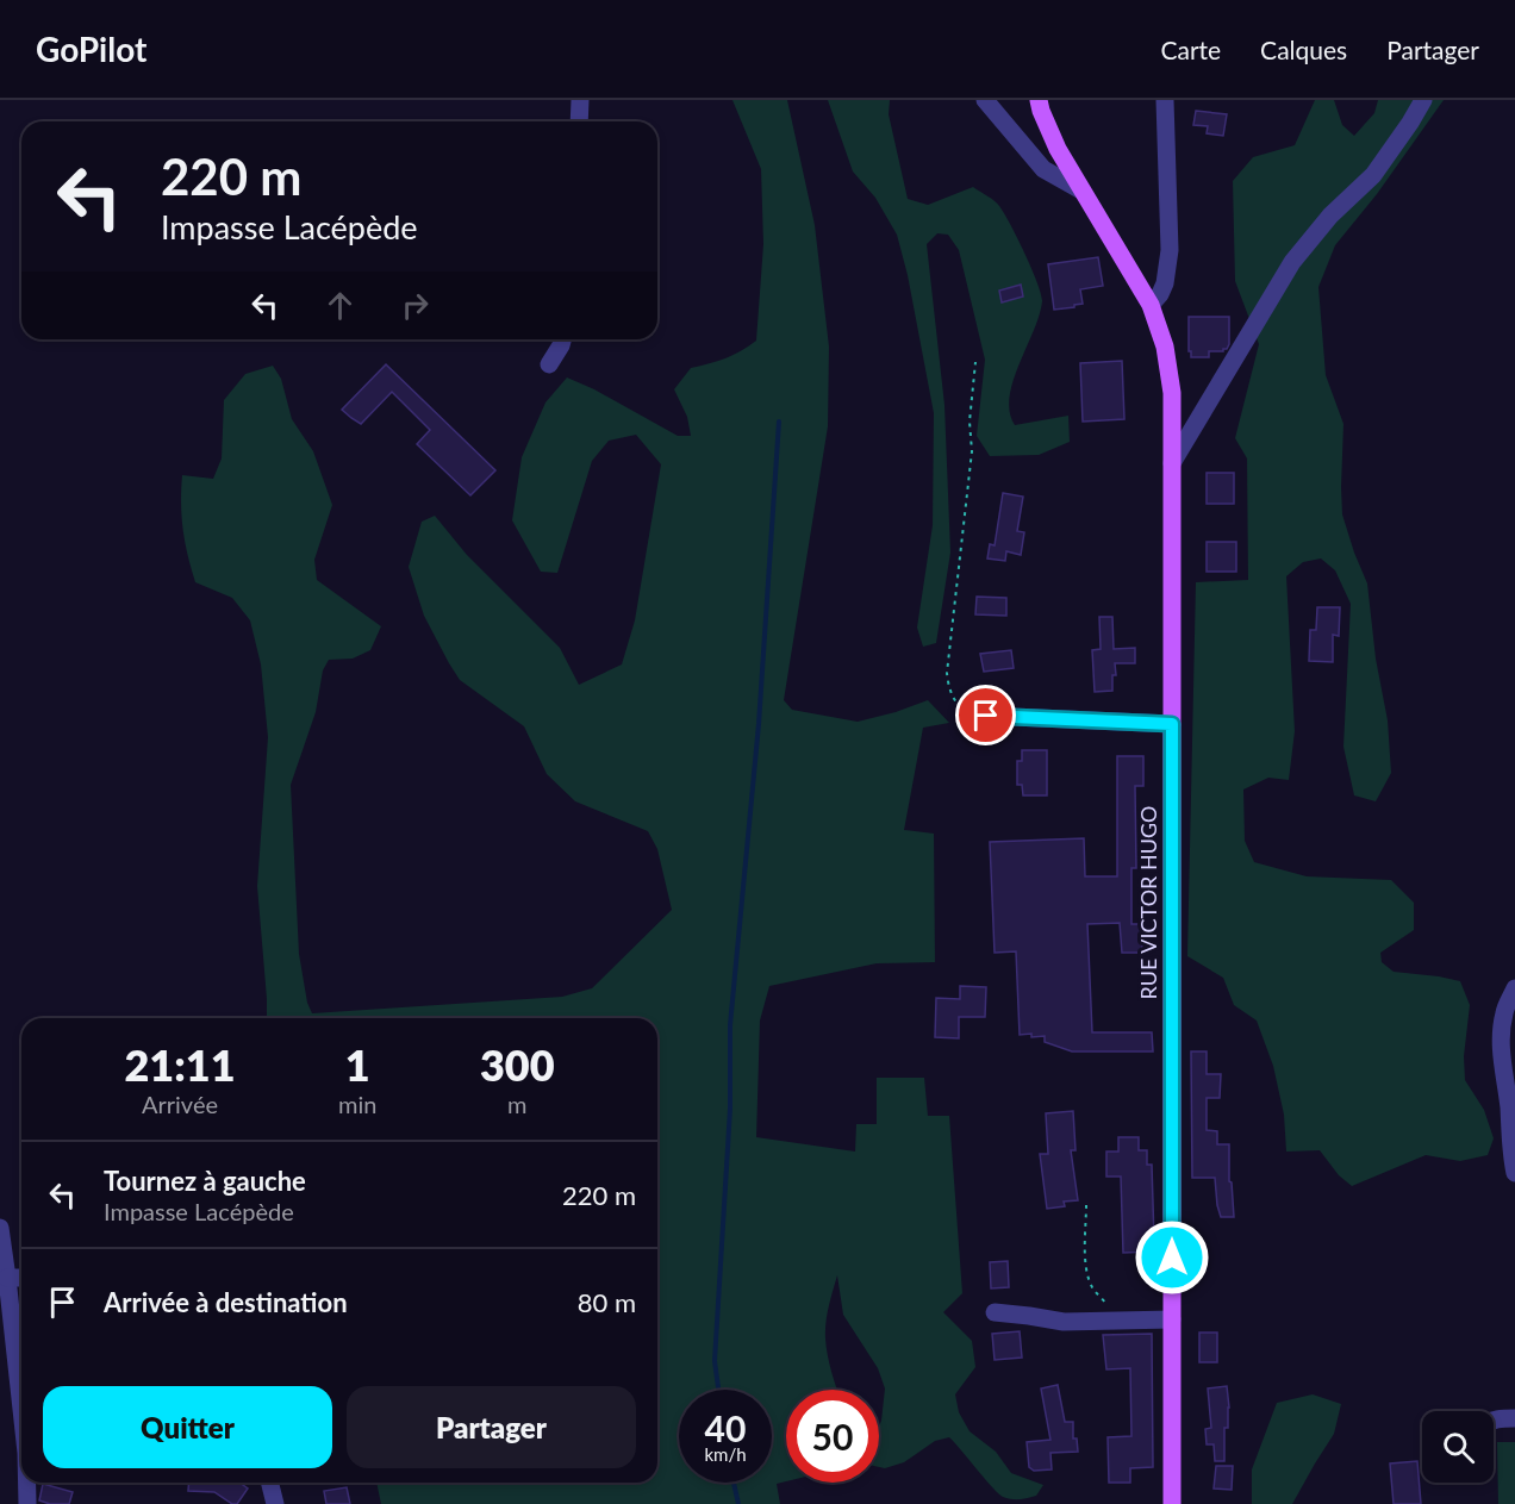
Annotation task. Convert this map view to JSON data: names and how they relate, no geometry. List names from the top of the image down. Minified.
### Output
{"streets":{"main road":["RUE VICTOR HUGO"]},"page":{"header":"GoPilot","nav":["Carte","Calques","Partager"],"turn":["220 m","Impasse Lacépède"],"eta":["21:11","Arrivée","1","min","300","m"],"list":[{"name":"Tournez à gauche","note":"Impasse Lacépède","value":"220 m"},{"name":"Arrivée à destination","value":"80 m"}],"buttons":["Quitter","Partager"],"speed":"40 km/h","limit":"50"}}
